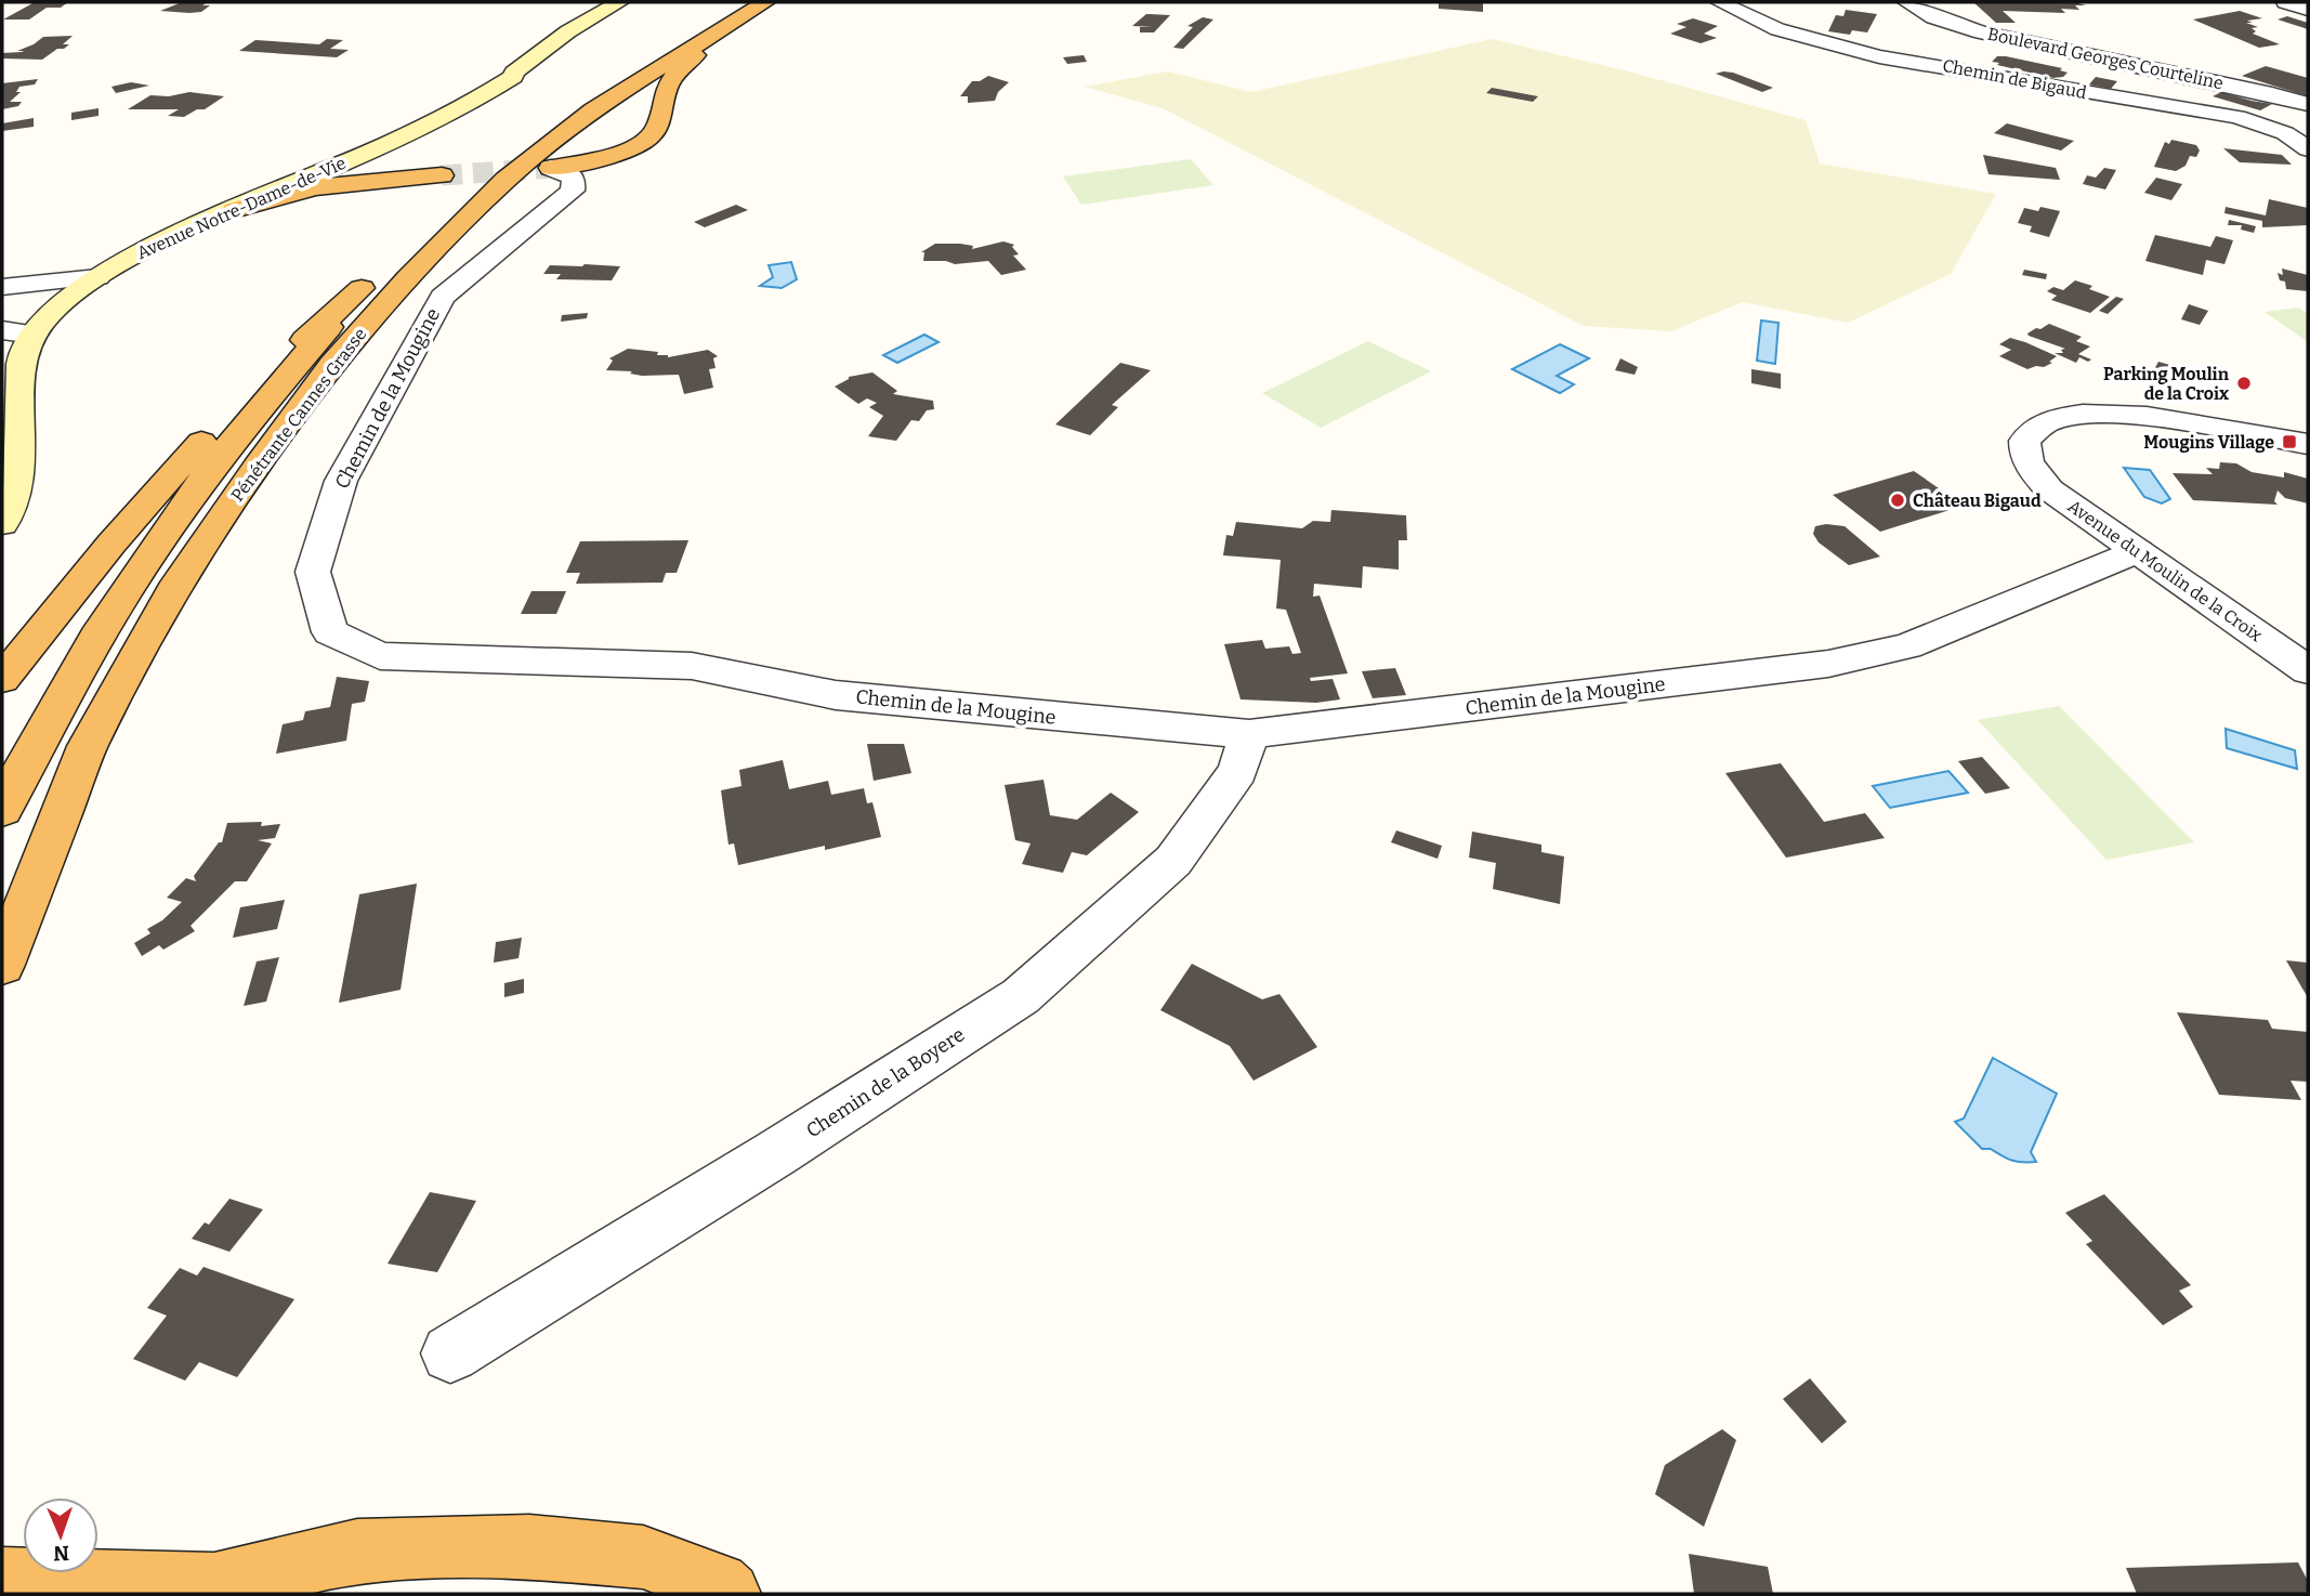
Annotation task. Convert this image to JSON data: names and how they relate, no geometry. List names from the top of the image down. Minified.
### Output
{"streets":{"highway":["Pénétrante Cannes Grasse"],"main road":["Avenue Notre-Dame-de-Vie"],"street":["Boulevard Georges Courteline","Chemin de Bigaud","Chemin de la Mougine","Avenue du Moulin de la Croix","Chemin de la Boyere"]},"crossings":[["Chemin de la Mougine","Avenue du Moulin de la Croix"],["Chemin de la Mougine","Chemin de la Boyere"]],"places":{"other":["Parking Moulin de la Croix","Château Bigaud"],"transit":["Mougins Village"]},"north":"bottom"}
